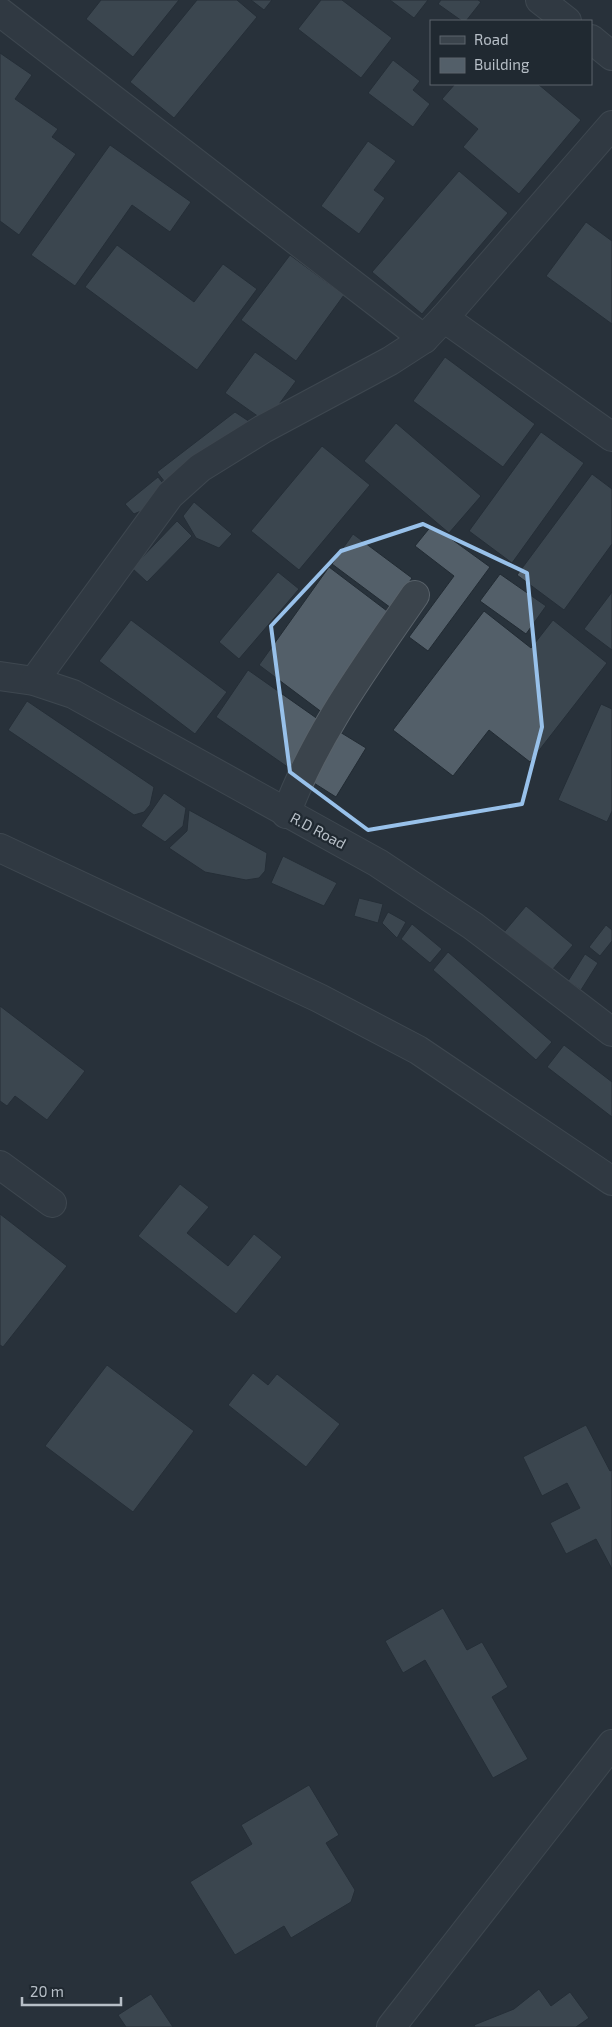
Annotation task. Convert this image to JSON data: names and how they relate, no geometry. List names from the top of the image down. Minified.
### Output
{"streets":{"street":["R.D Road"]},"legend":["Road","Building"],"scale_bar":"20 m"}
